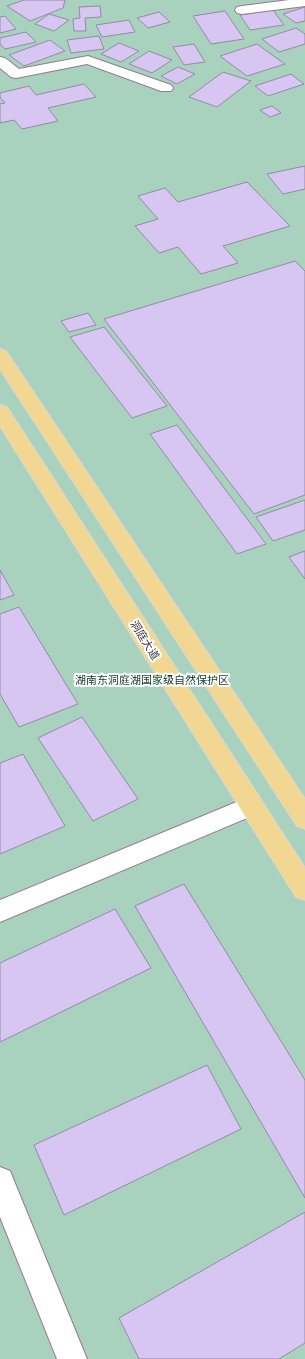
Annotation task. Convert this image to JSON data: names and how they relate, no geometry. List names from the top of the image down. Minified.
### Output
{"streets":{"main road":["洞庭大道"]},"parks":["湖南东洞庭湖国家级自然保护区"]}
